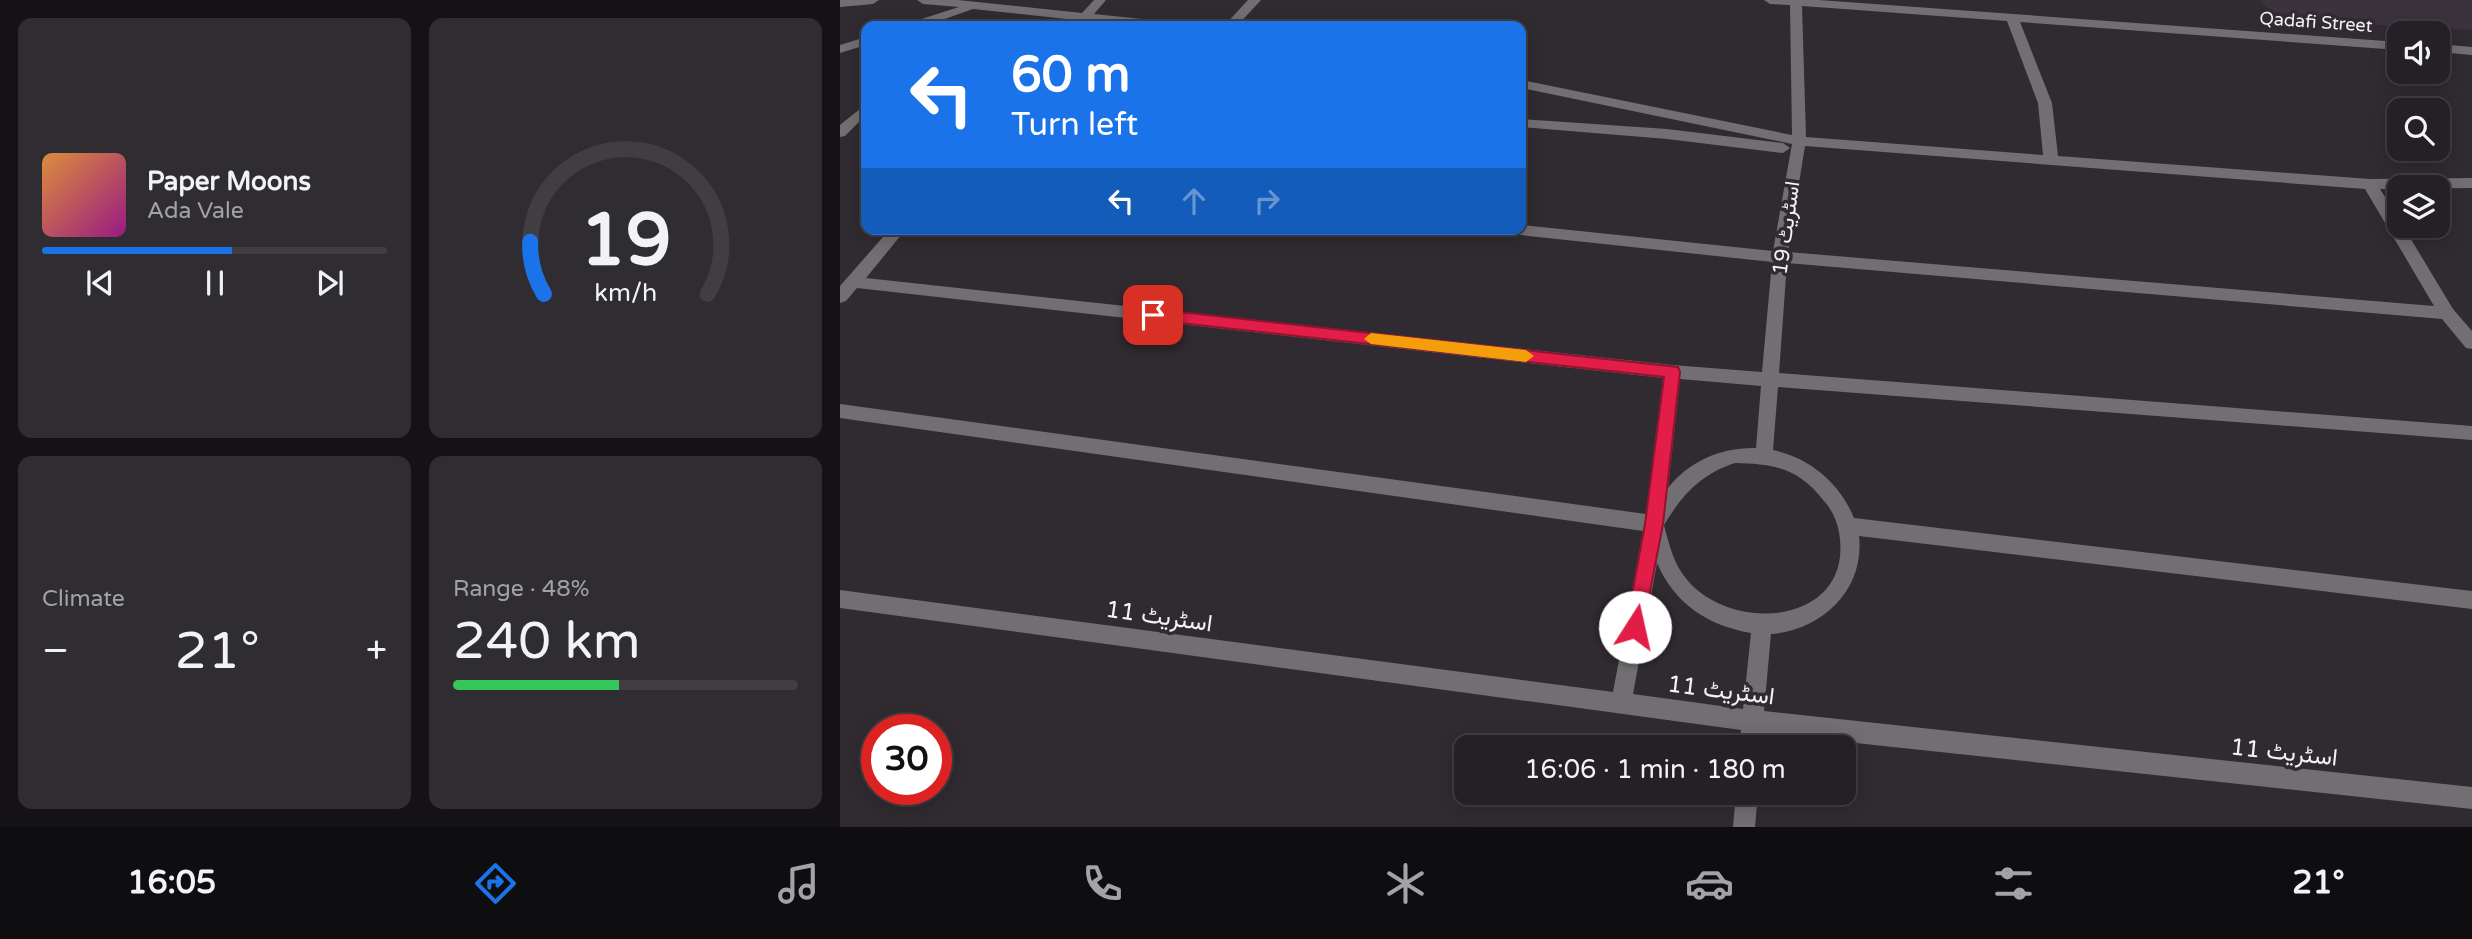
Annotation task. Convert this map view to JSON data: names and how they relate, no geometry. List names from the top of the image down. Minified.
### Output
{"streets":{"street":["Qadafi Street","اسٹریٹ 19","اسٹریٹ 11"]},"crossings":[["Qadafi Street","اسٹریٹ 19"]],"page":{"turn":["60 m","Turn left"],"song":["Paper Moons","Ada Vale"],"tile":["Climate",["Range · 48%","240 km"]],"heat":["−","21°","+"],"limit":"30","trip":"16:06 · 1 min · 180 m","tabs":["16:05","21°"],"gauge":["19","km/h"]}}
